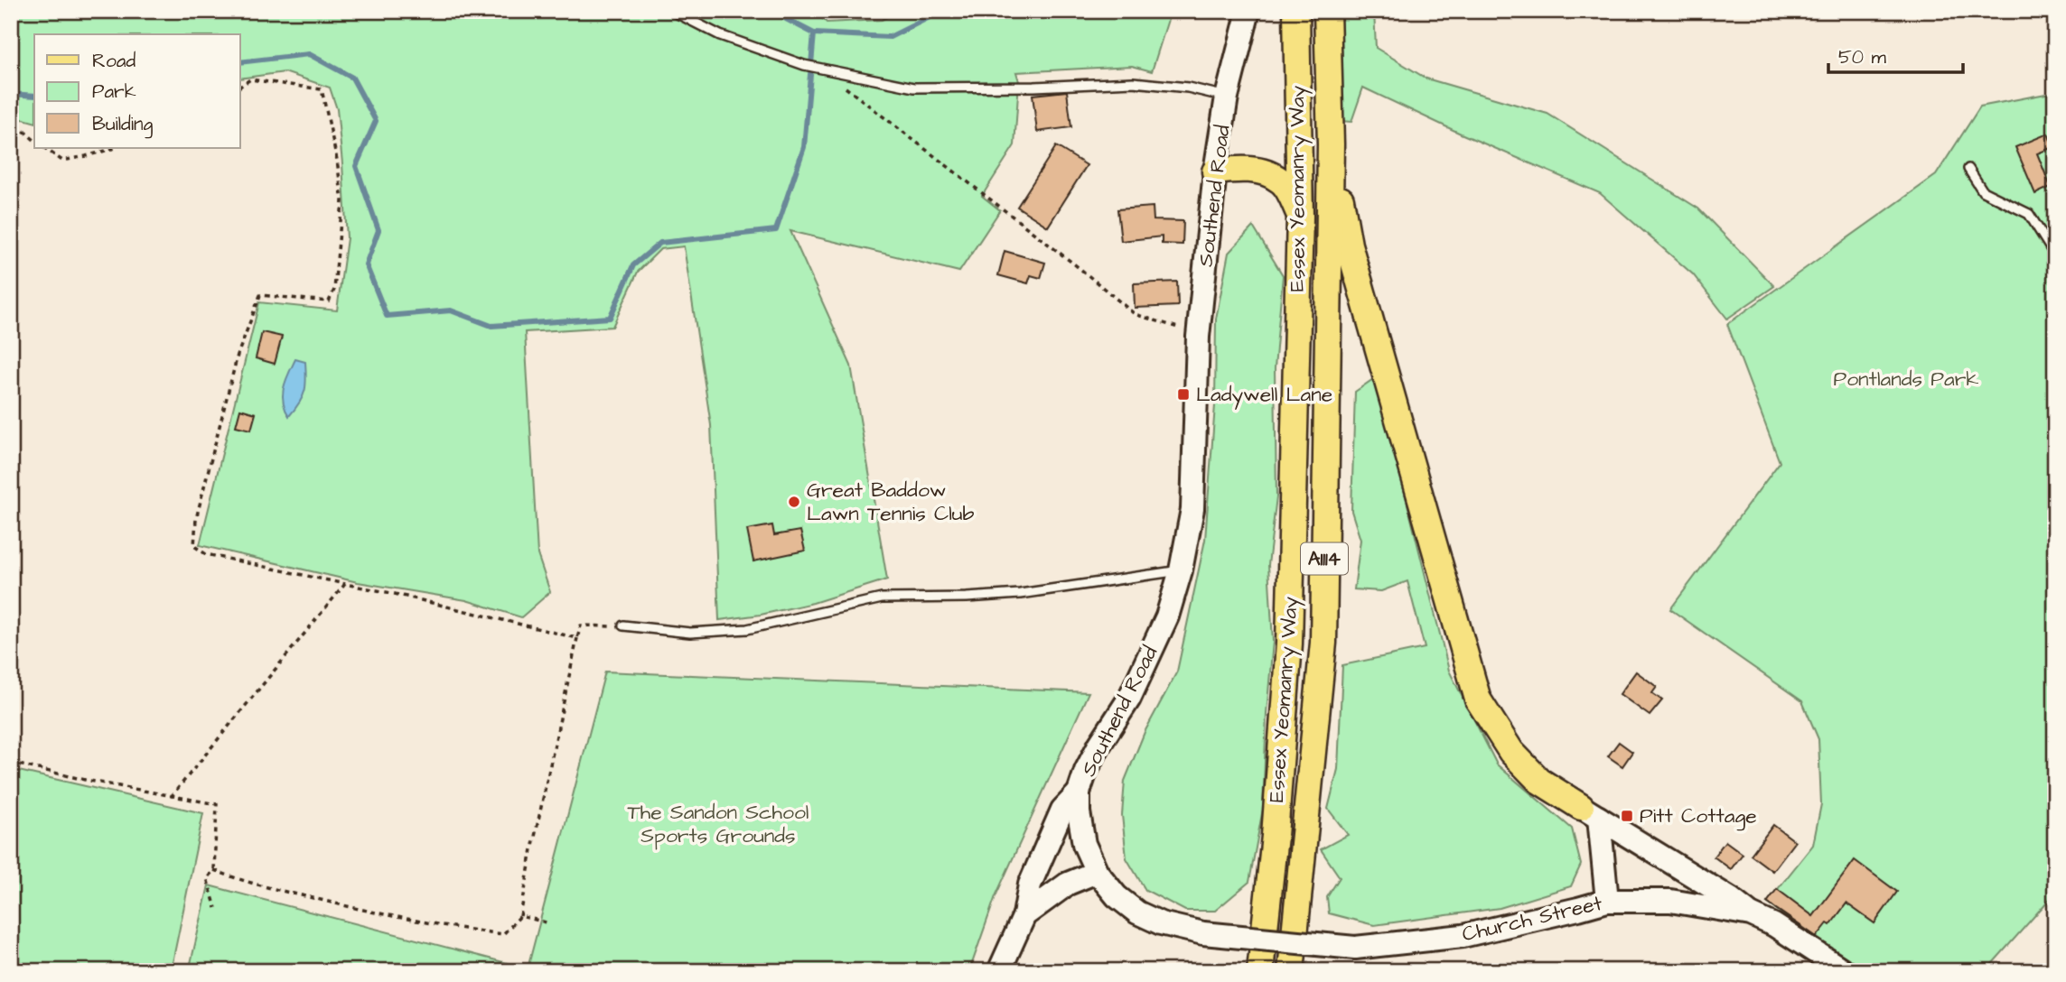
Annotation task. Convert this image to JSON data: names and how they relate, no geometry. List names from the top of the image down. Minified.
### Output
{"streets":{"main road":["Essex Yeomanry Way","A1114"],"street":["Southend Road","Church Street"]},"crossings":[["Essex Yeomanry Way","A1114"],["Southend Road","Church Street"]],"parks":["Pontlands Park","The Sandon School Sports Grounds"],"places":{"transit":["Ladywell Lane","Pitt Cottage"],"other":["Great Baddow Lawn Tennis Club"]},"legend":["Road","Park","Building"],"scale_bar":"50 m"}
